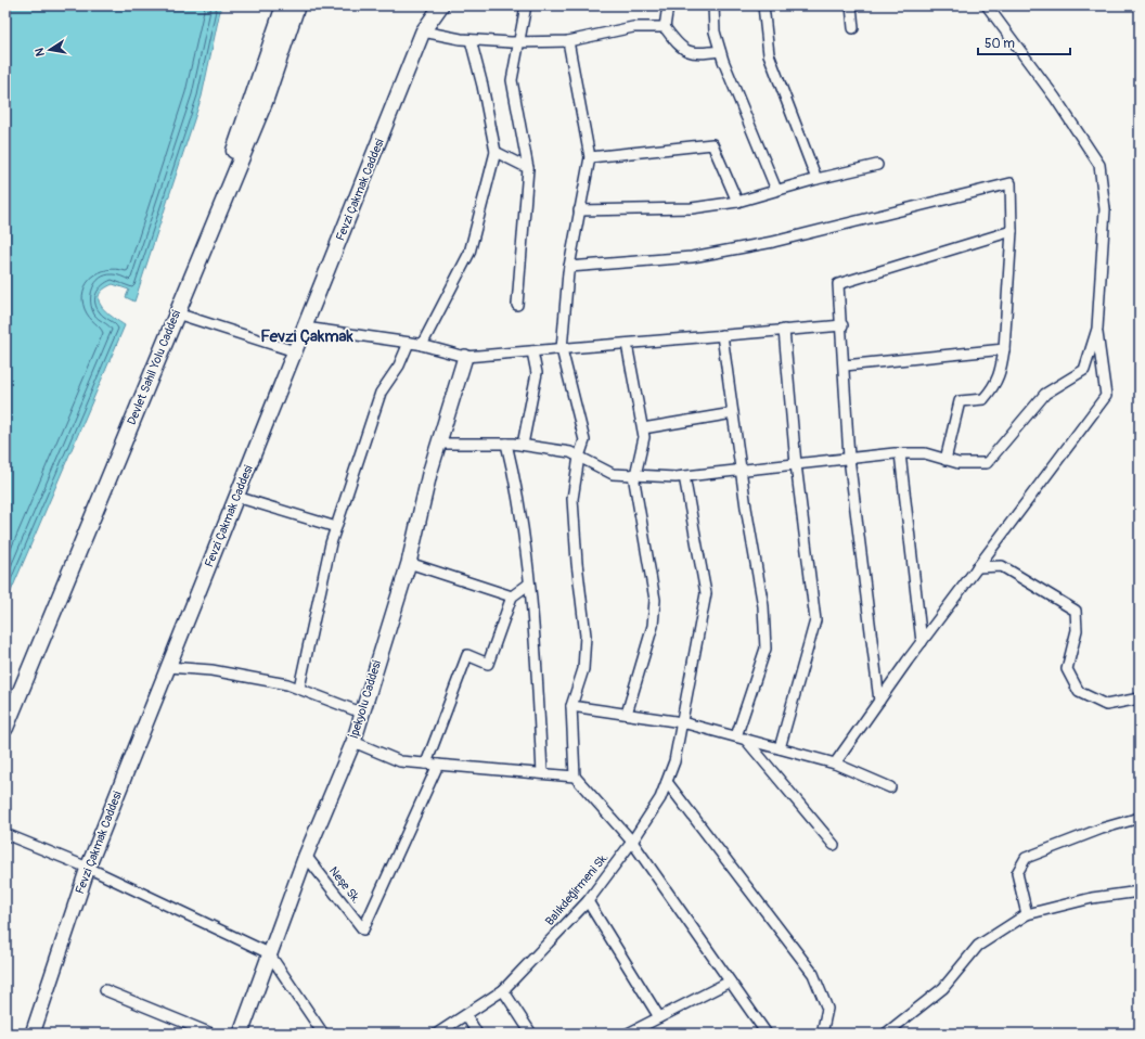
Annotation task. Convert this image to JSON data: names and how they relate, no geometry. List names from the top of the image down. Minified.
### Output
{"streets":{"main road":["Devlet Sahil Yolu Caddesi"],"street":["Fevzi Çakmak Caddesi","İpekyolu Caddesi","Neşe Sk.","Balıkdeğirmeni Sk."]},"crossings":[["İpekyolu Caddesi","Neşe Sk."]],"districts":["Fevzi Çakmak"],"scale_bar":"50 m","north":"left"}
